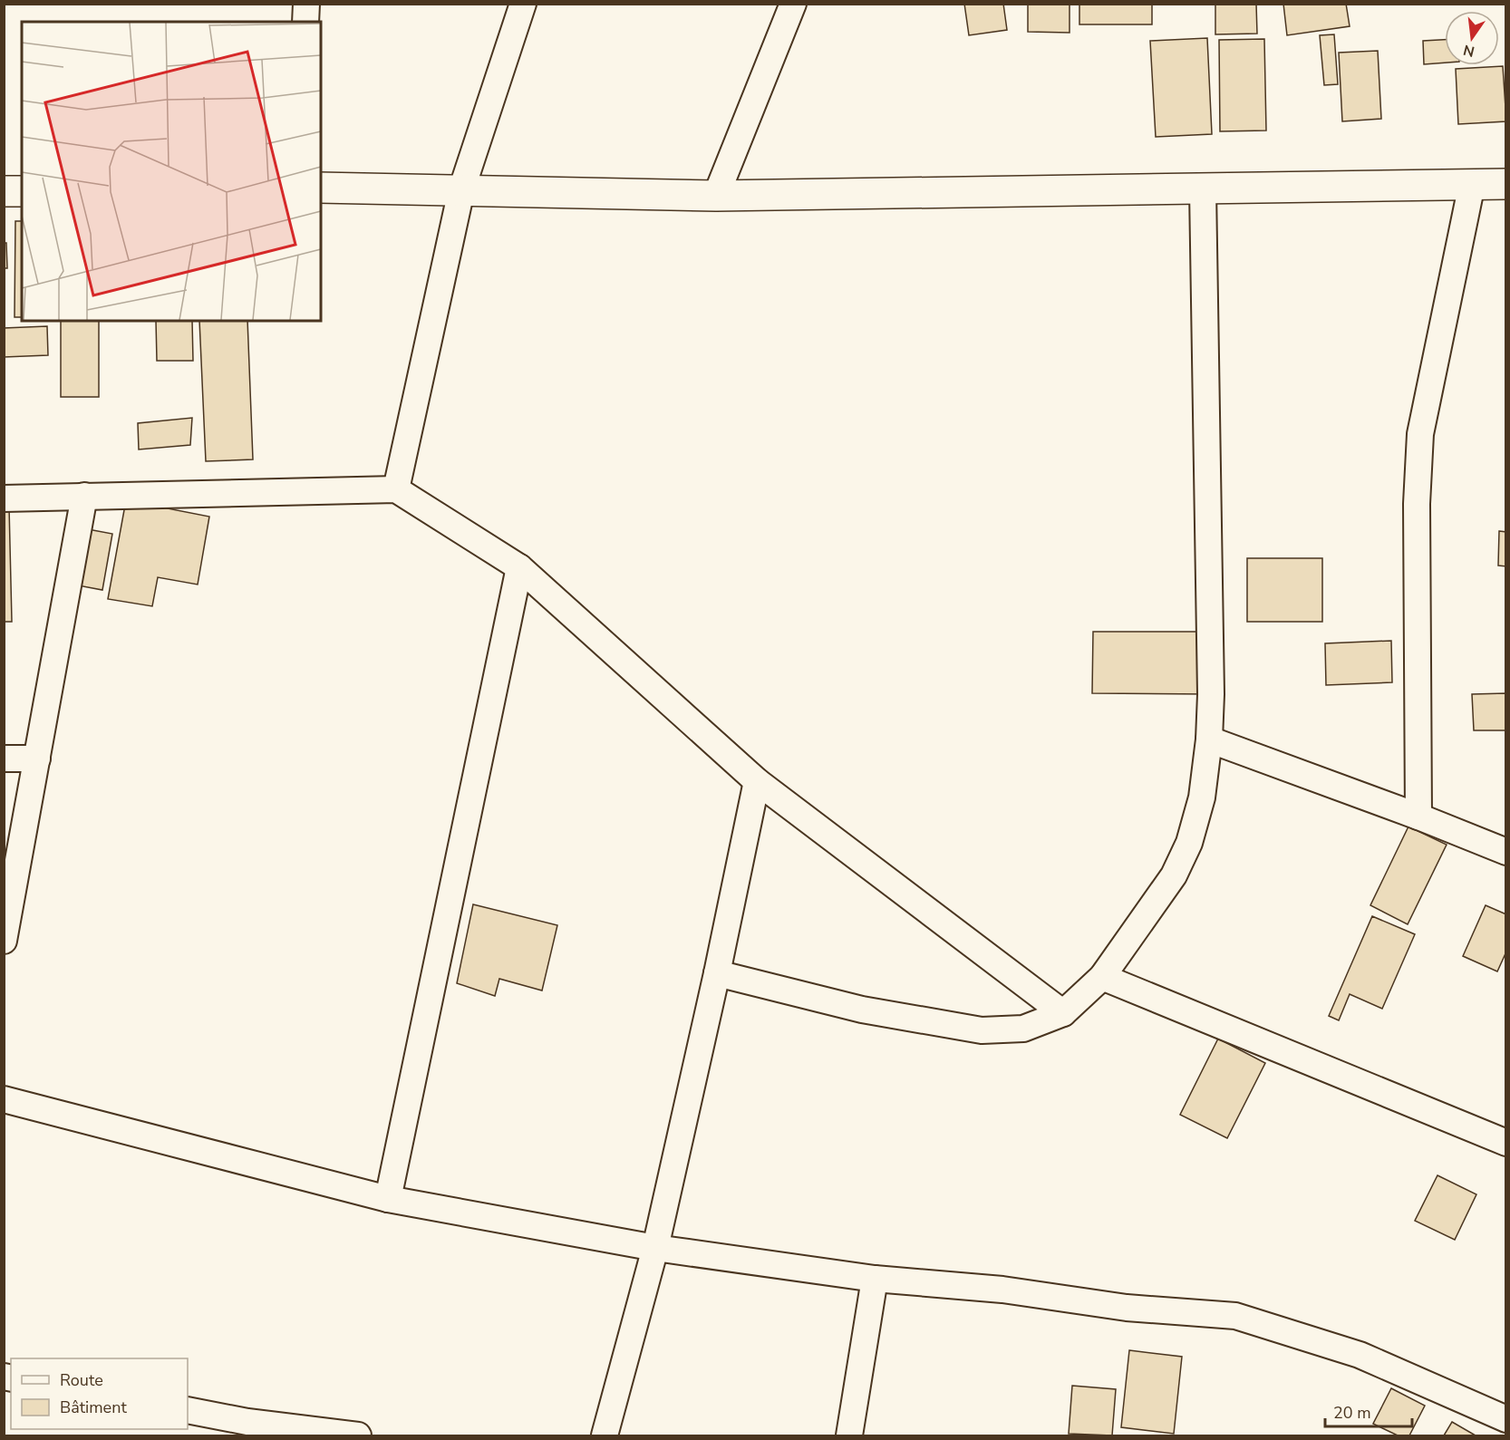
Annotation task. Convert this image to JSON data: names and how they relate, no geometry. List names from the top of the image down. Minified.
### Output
{"legend":["Route","Bâtiment"],"scale_bar":"20 m","north":"bottom"}
